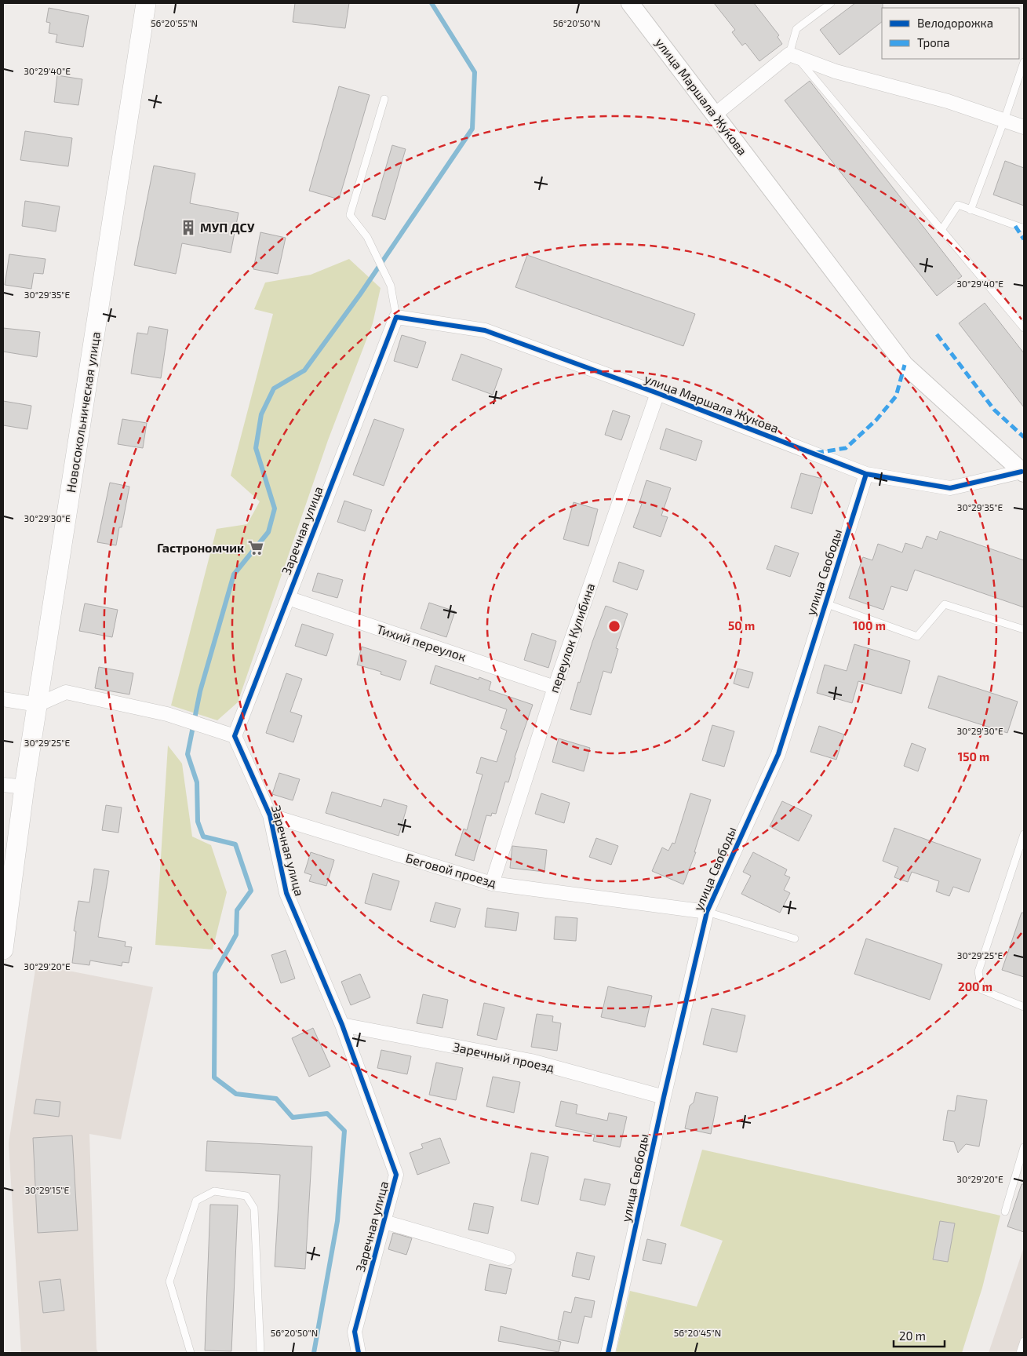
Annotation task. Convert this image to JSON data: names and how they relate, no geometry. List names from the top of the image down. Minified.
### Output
{"streets":{"main road":["Новосокольническая улица"],"street":["улица Маршала Жукова","Заречная улица","улица Свободы","переулок Кулибина","Тихий переулок","Беговой проезд","Заречный проезд"]},"crossings":[["улица Маршала Жукова","Заречная улица"],["улица Маршала Жукова","улица Свободы"],["улица Маршала Жукова","переулок Кулибина"],["Заречная улица","Тихий переулок"],["Заречная улица","Беговой проезд"],["Заречная улица","Заречный проезд"],["улица Свободы","Беговой проезд"],["улица Свободы","Заречный проезд"],["переулок Кулибина","Тихий переулок"],["переулок Кулибина","Беговой проезд"]],"places":{"building":["МУП ДСУ"],"supermarket":["Гастрономчик"]},"legend":["Велодорожка","Тропа"],"scale_bar":"20 m","coordinates":["56°20'55\"N","56°20'50\"N","30°29'40\"E","30°29'35\"E","30°29'30\"E","30°29'25\"E","30°29'20\"E","30°29'15\"E","56°20'45\"N"],"rings":["50 m","100 m","150 m","200 m"]}
